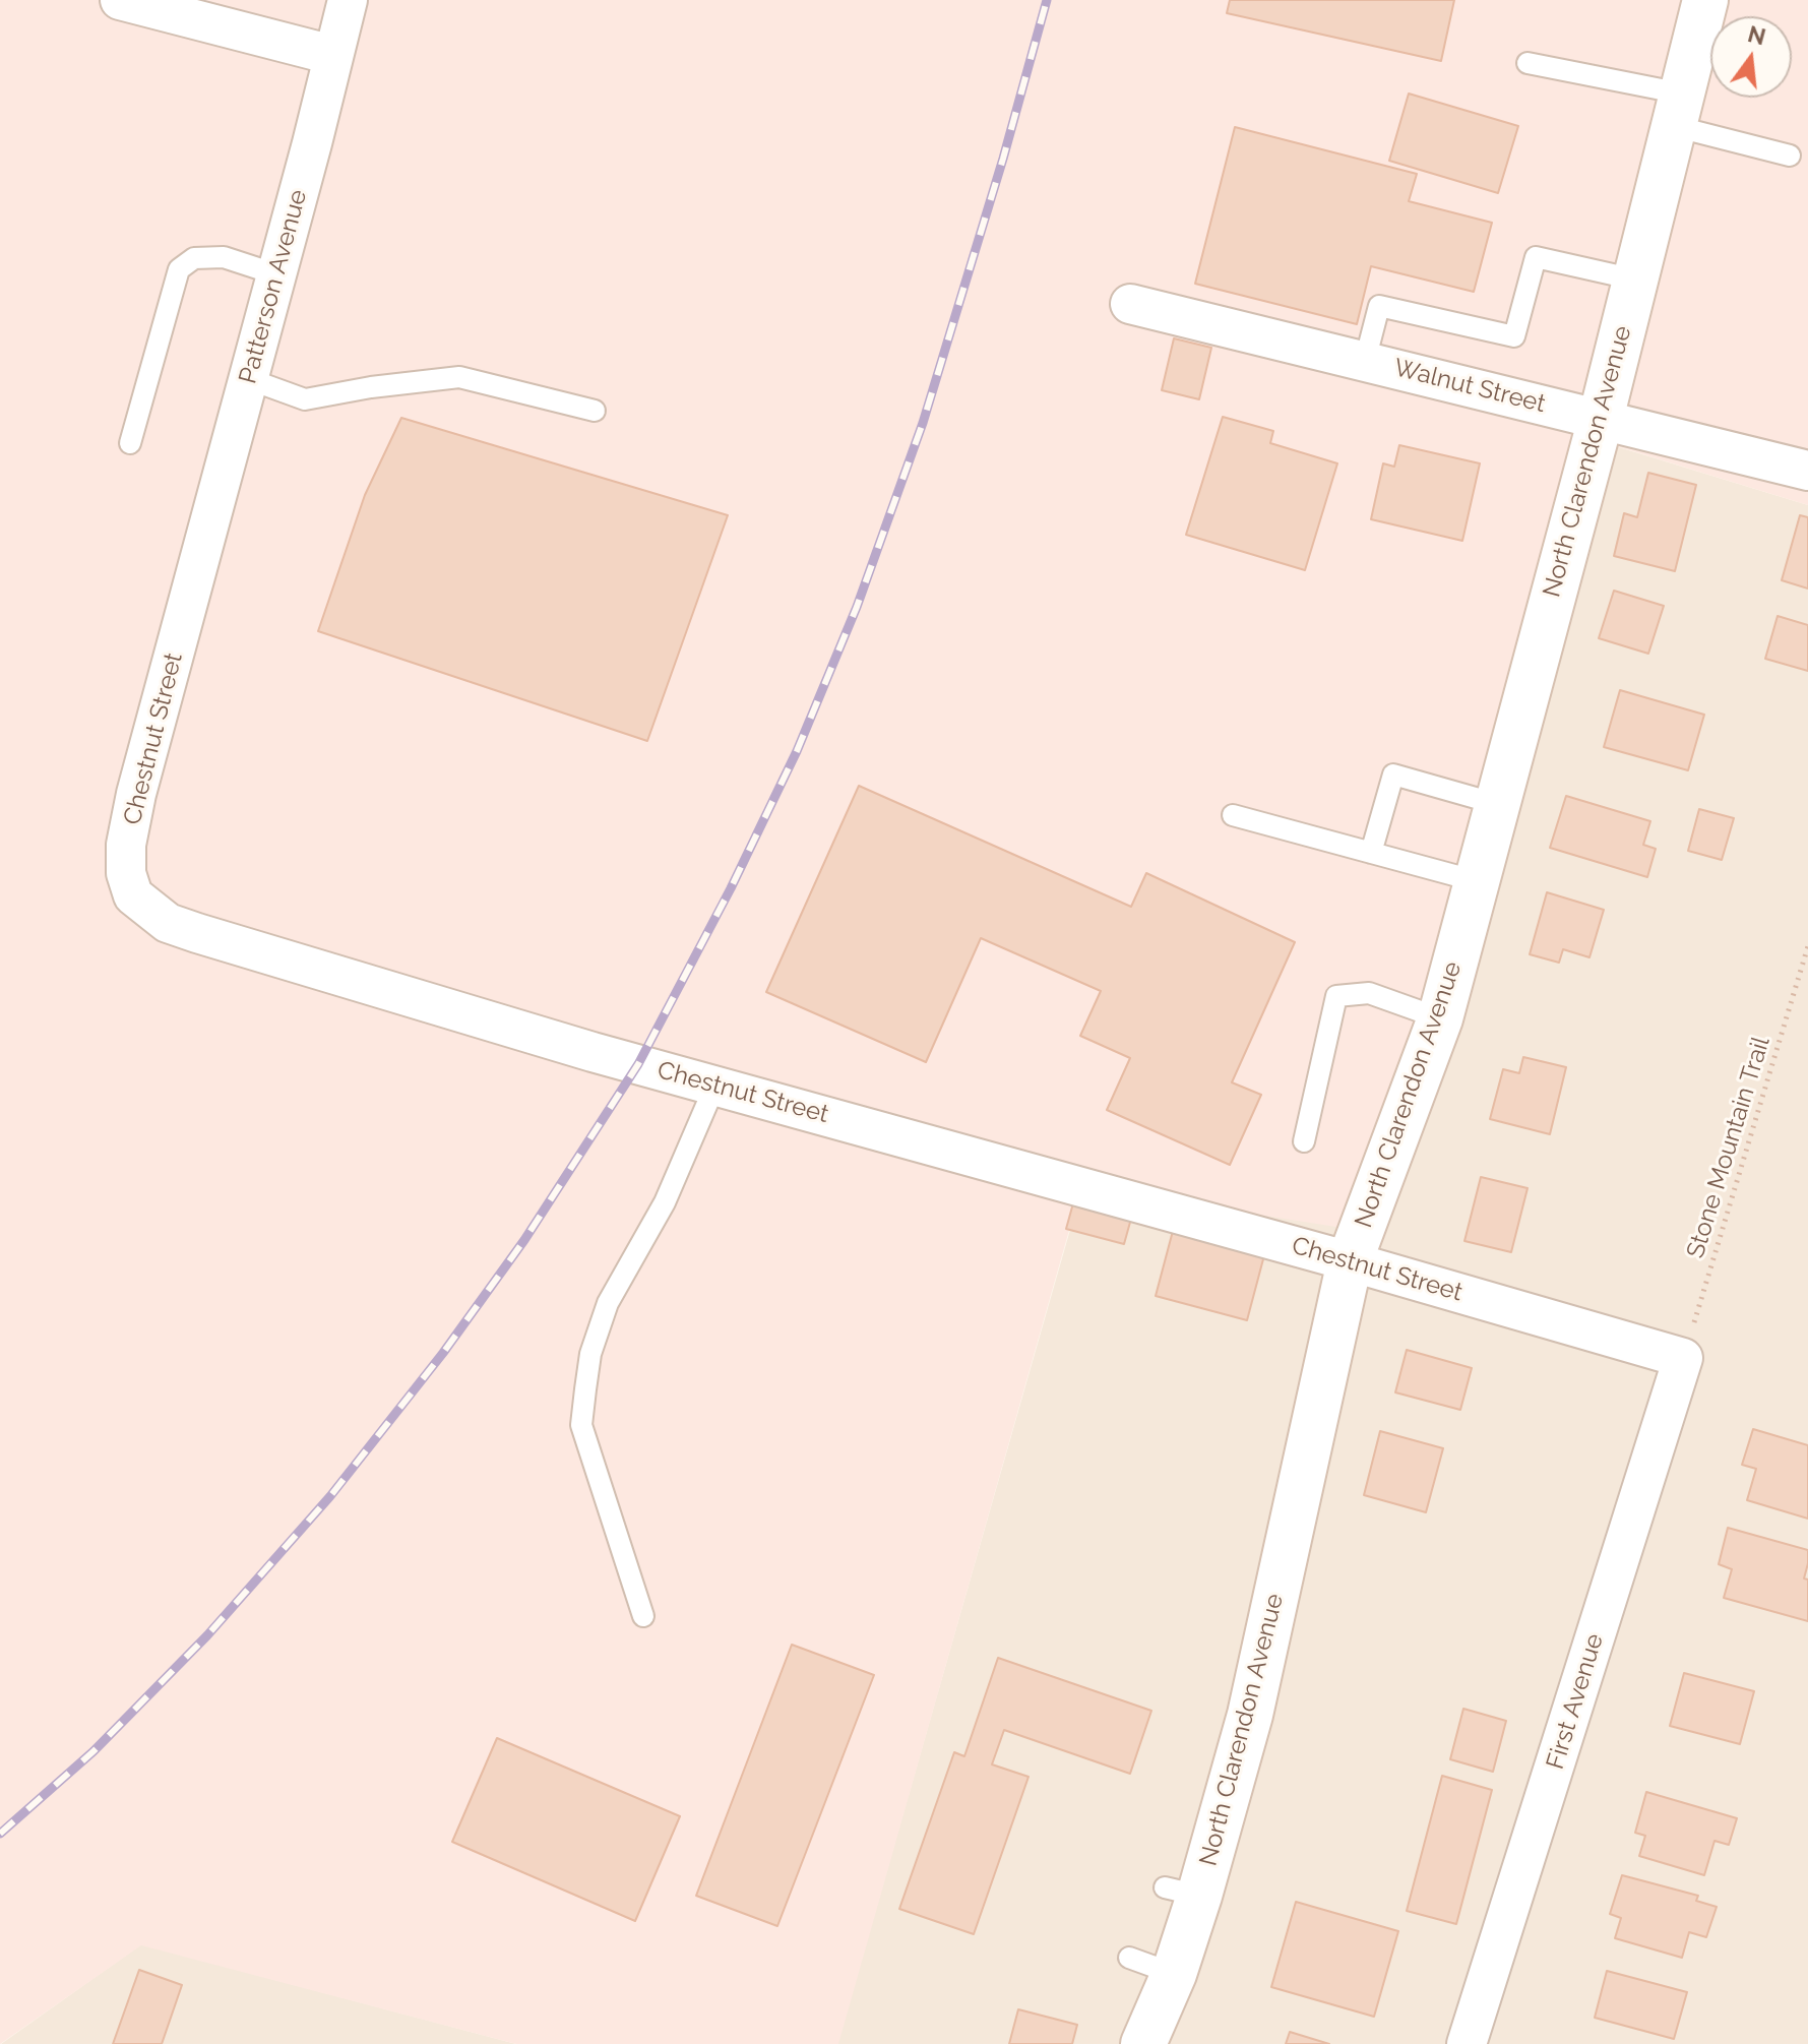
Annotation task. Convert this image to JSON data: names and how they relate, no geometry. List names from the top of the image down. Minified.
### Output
{"streets":{"street":["Patterson Avenue","Walnut Street","North Clarendon Avenue","Chestnut Street","First Avenue"],"path":["Stone Mountain Trail"]},"crossings":[["Patterson Avenue","Chestnut Street"],["Walnut Street","North Clarendon Avenue"],["North Clarendon Avenue","Chestnut Street"],["Chestnut Street","Stone Mountain Trail"],["Chestnut Street","First Avenue"],["Stone Mountain Trail","First Avenue"]],"north":"top"}
